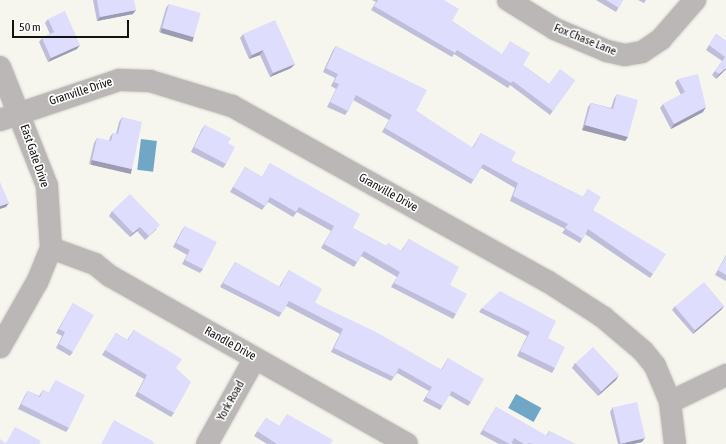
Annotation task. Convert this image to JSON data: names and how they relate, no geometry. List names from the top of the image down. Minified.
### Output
{"streets":{"street":["Fox Chase Lane","Granville Drive","East Gate Drive","Randle Drive","York Road"]},"crossings":[["Granville Drive","East Gate Drive"],["East Gate Drive","Randle Drive"],["Randle Drive","York Road"]],"scale_bar":"50 m"}
